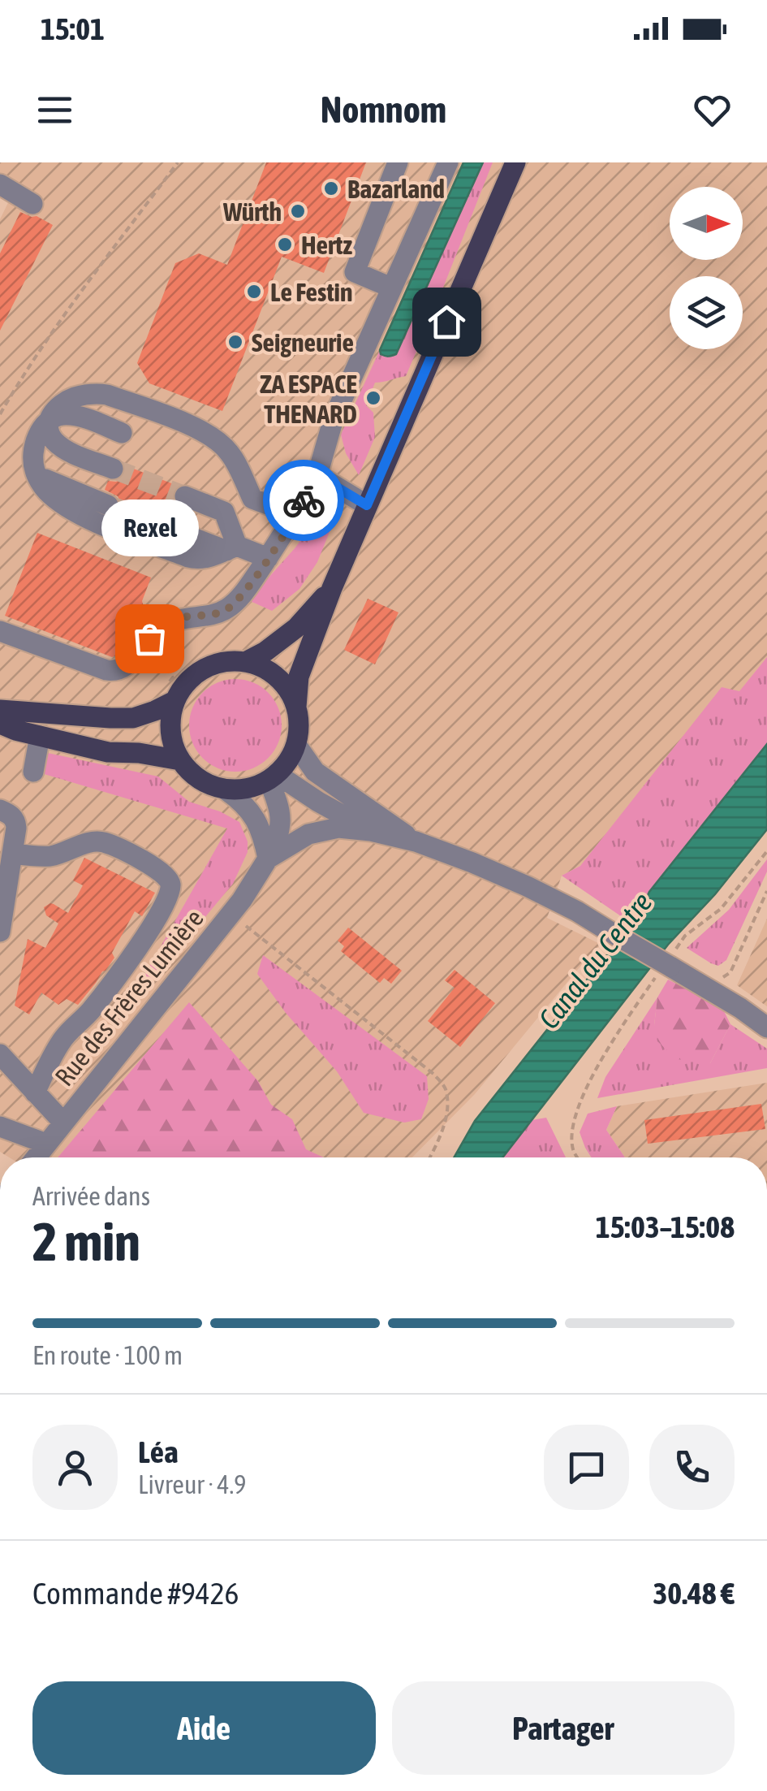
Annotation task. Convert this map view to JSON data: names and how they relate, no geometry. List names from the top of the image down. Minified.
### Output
{"streets":{"street":["Rue des Frères Lumière"]},"water":["Canal du Centre"],"places":["Bazarland","Würth","Hertz","Le Festin","Seigneurie","ZA ESPACE THENARD","Rexel"],"north":"right","page":{"status":"15:01","header":"Nomnom","bubble":"Rexel","heading":["2 min","Arrivée dans","15:03–15:08"],"panel":["Léa","Livreur · 4.9","Commande #9426","30.48 €"],"bar":"En route · 100 m","buttons":["Aide","Partager"]}}
